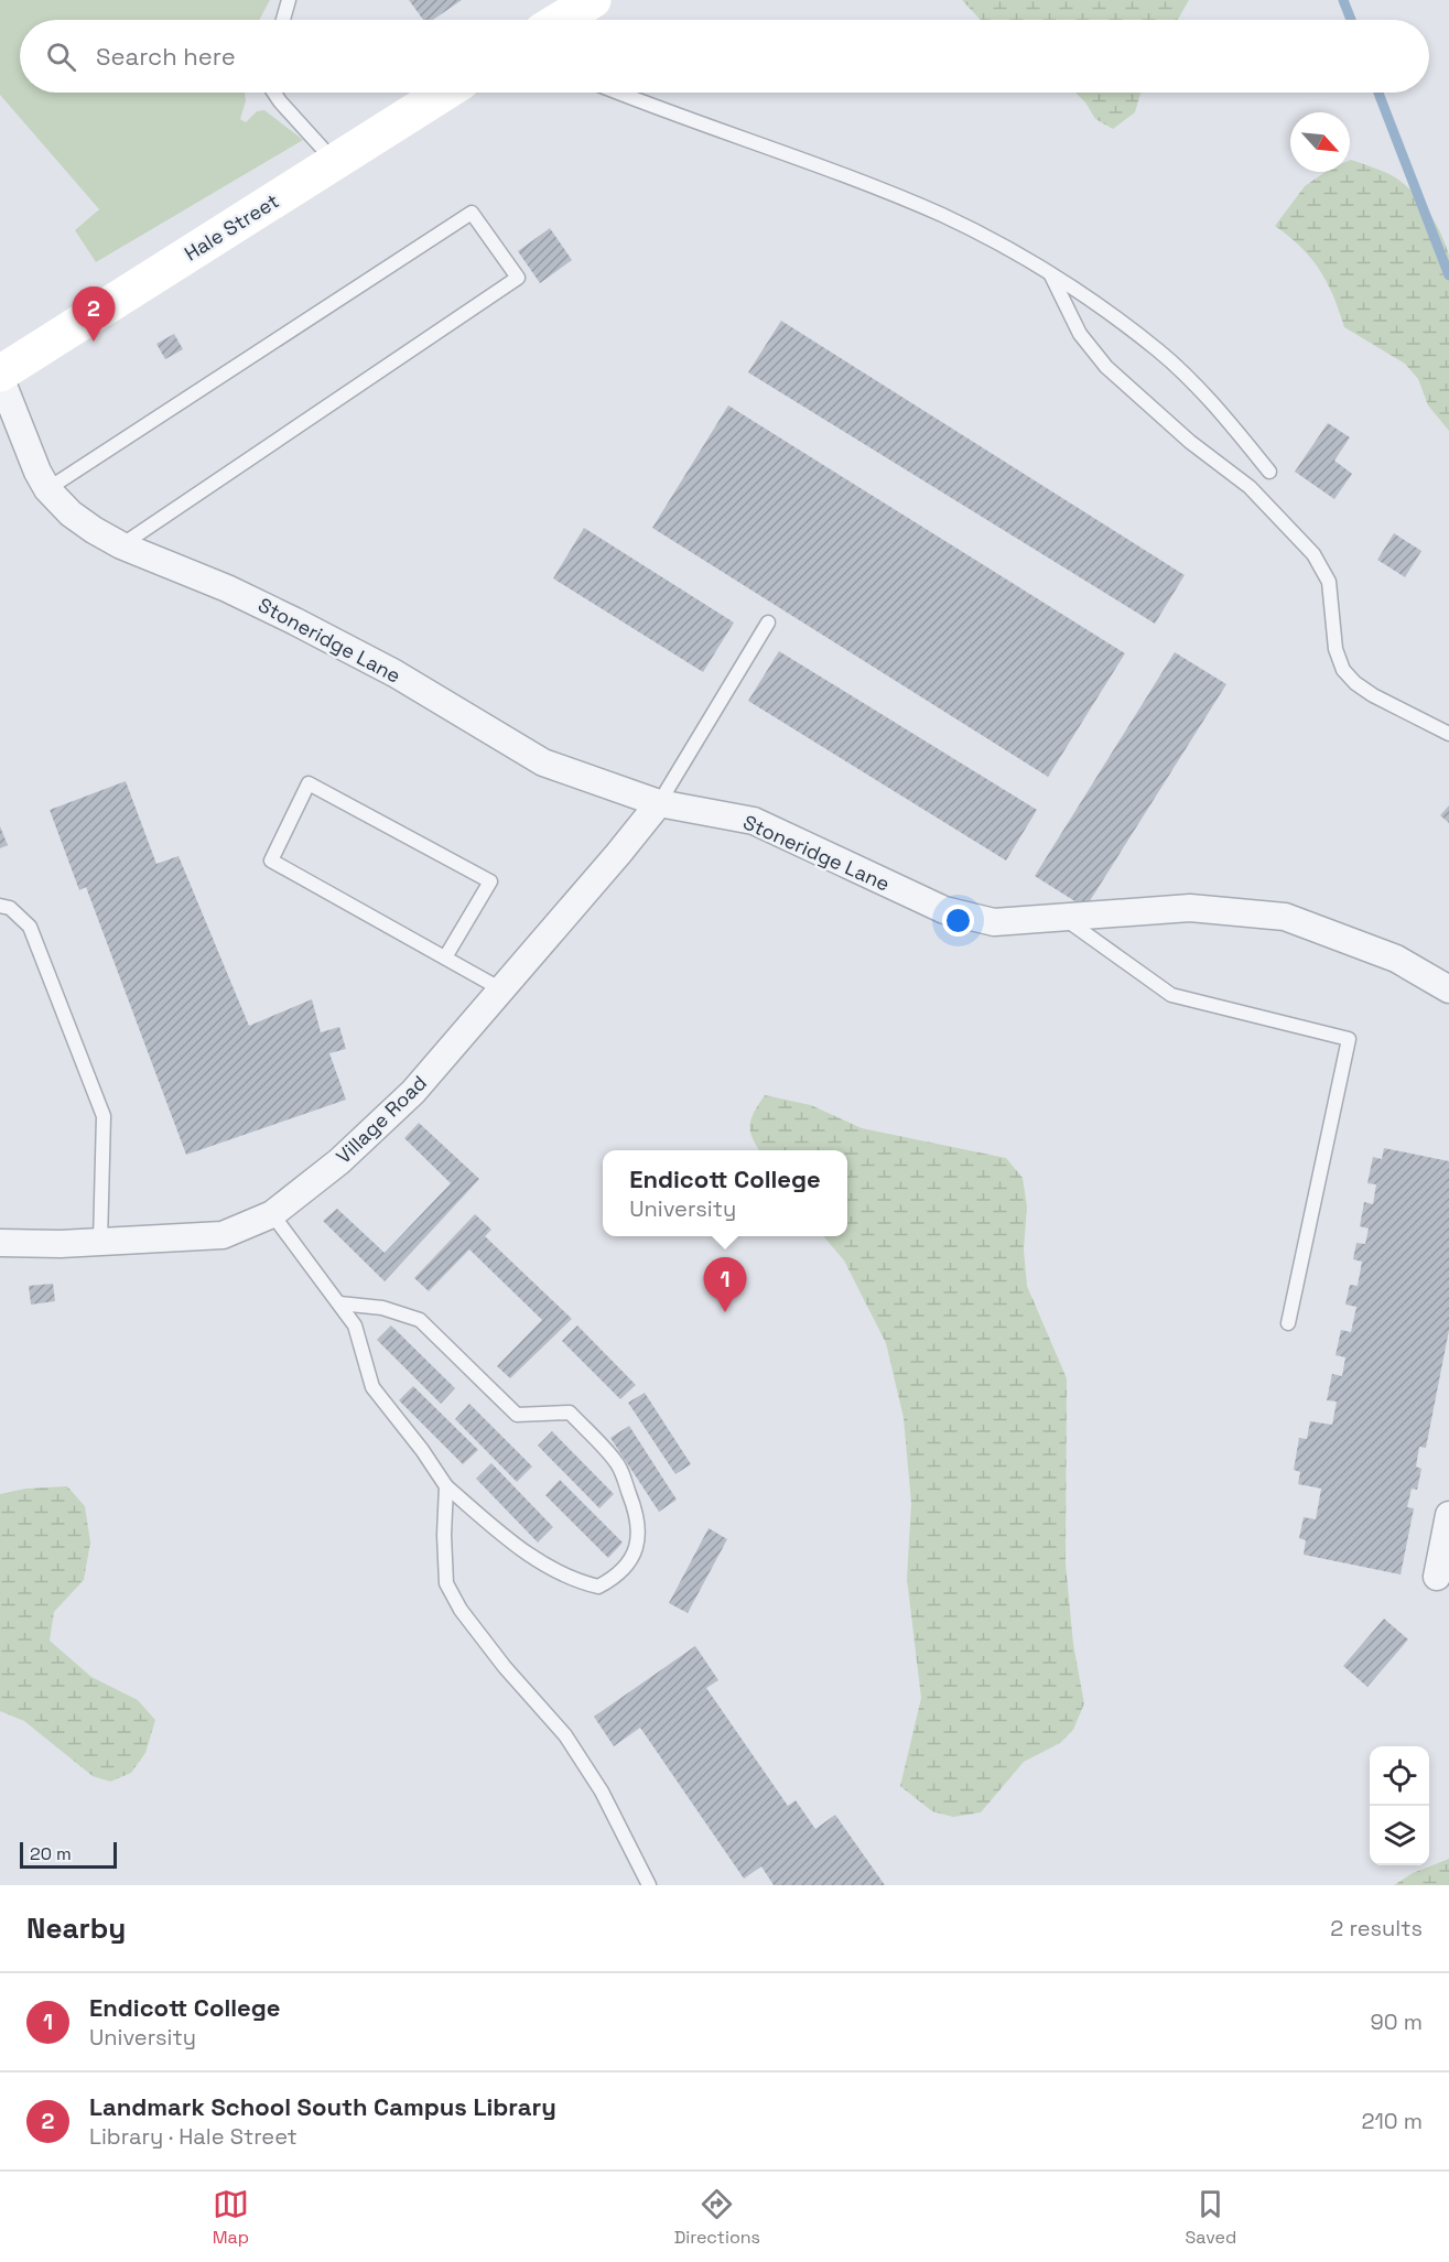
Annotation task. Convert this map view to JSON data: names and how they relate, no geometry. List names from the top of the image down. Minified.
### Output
{"streets":{"main road":["Hale Street"],"street":["Stoneridge Lane","Village Road"]},"crossings":[["Hale Street","Stoneridge Lane"],["Stoneridge Lane","Village Road"]],"scale_bar":"20 m","north":"bottom right","page":{"search":"Search here","pins":["2","1"],"popup":["Endicott College","University"],"scale":"20 m","heading":["Nearby","2 results"],"list":[{"mark":"1","name":"Endicott College","note":"University","value":"90 m"},{"mark":"2","name":"Landmark School South Campus Library","note":"Library · Hale Street","value":"210 m"}],"nav":["Map","Directions","Saved"]}}
